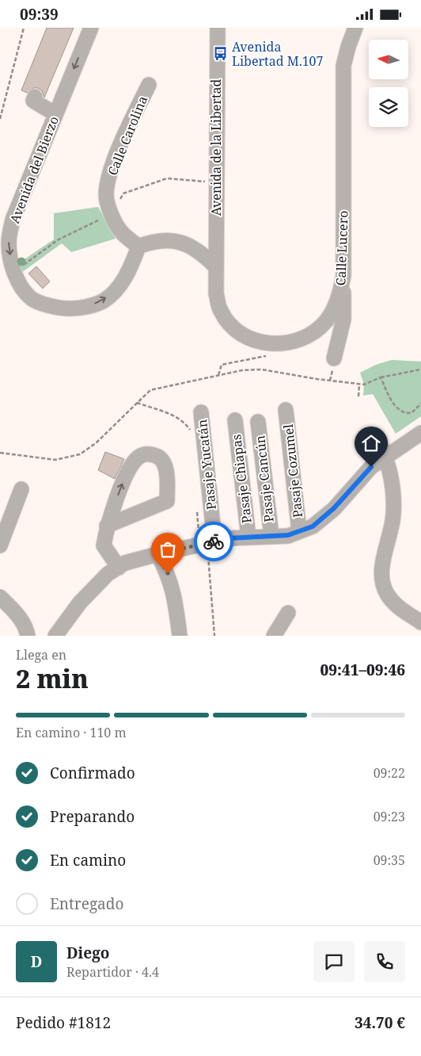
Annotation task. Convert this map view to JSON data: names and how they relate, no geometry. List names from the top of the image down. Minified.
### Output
{"streets":{"street":["Calle Carolina","Avenida de la Libertad","Avenida del Bierzo","Calle Lucero","Pasaje Yucatán","Pasaje Cozumel","Pasaje Chiapas","Pasaje Cancún"]},"crossings":[["Calle Carolina","Avenida del Bierzo"],["Avenida de la Libertad","Calle Lucero"]],"places":{"bus stop":["Avenida Libertad M.107"]},"north":"left","page":{"status":"09:39","heading":["2 min","Llega en","09:41–09:46"],"panel":["Diego","Repartidor · 4.4","Pedido #1812","34.70 €"],"bar":"En camino · 110 m","list":[["Confirmado","09:22"],["Preparando","09:23"],["En camino","09:35"],"Entregado"],"round":"D"}}
